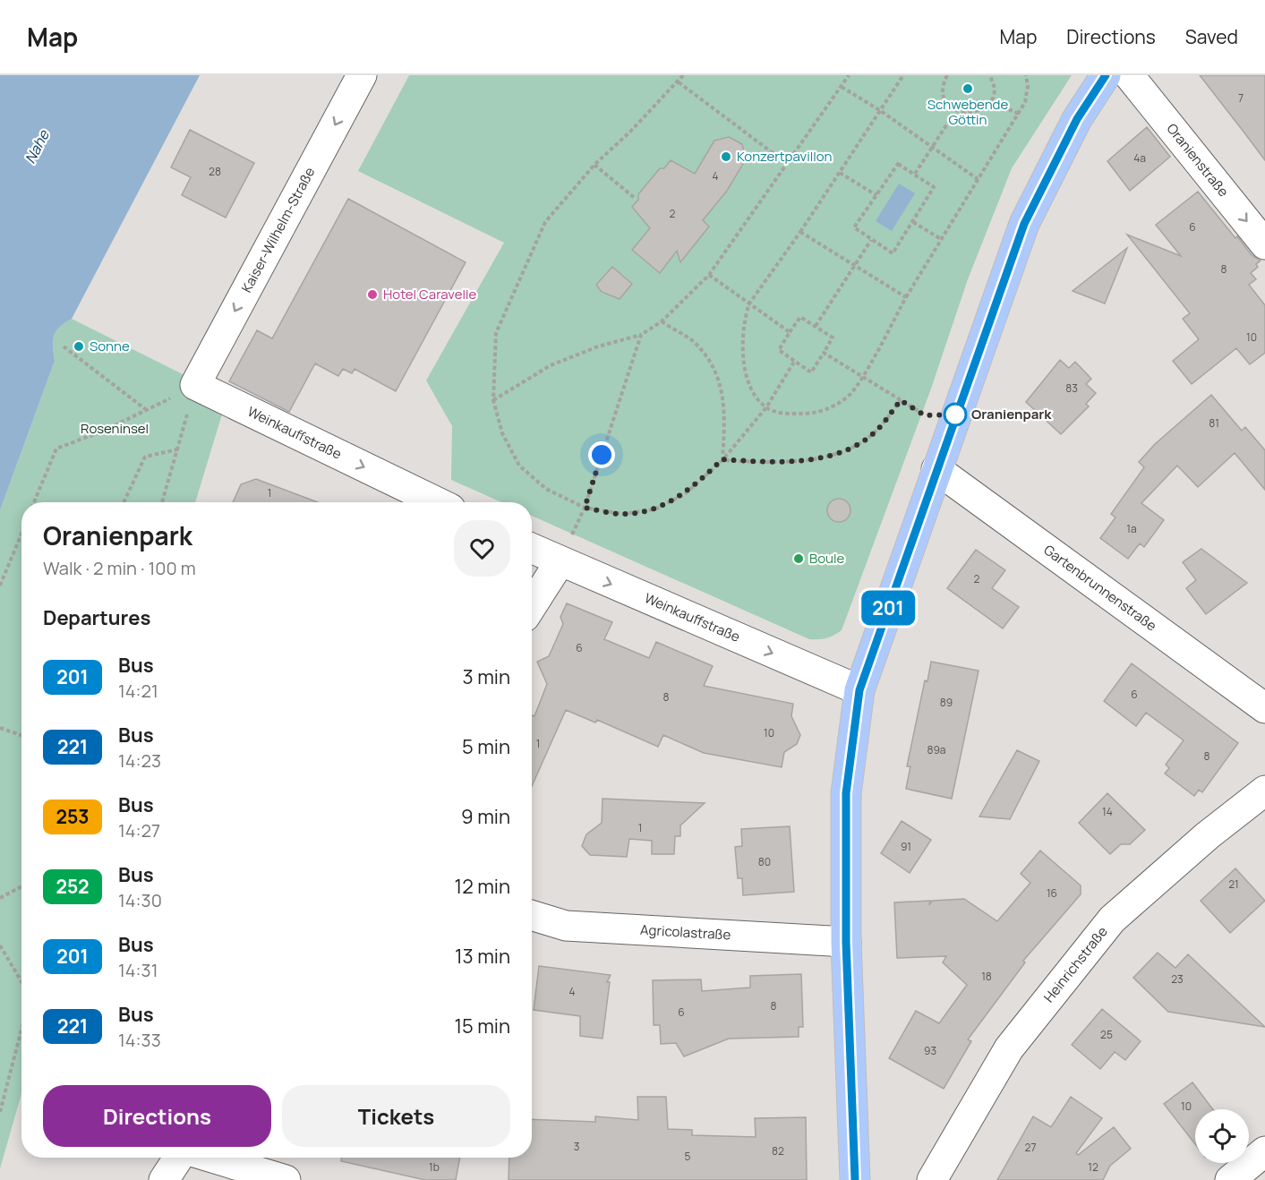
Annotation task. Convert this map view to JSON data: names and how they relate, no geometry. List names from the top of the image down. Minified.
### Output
{"streets":{"street":["Oranienstraße","Kaiser-Wilhelm-Straße","Weinkauffstraße","Gartenbrunnenstraße","Agricolastraße","Heinrichstraße"]},"crossings":[["Kaiser-Wilhelm-Straße","Weinkauffstraße"]],"one_way":["Oranienstraße","Kaiser-Wilhelm-Straße","Weinkauffstraße"],"water":["Nahe"],"parks":["Roseninsel"],"places":["Schwebende Göttin","Konzertpavillon","Hotel Caravelle","Sonne","Oranienpark","Boule"],"lines":["bus line 201"],"house_numbers":["7","4a","28","4","2","6","8","10","83","81","1","1a","2","6","6","8","89","10","1","89a","8","14","1","91","80","21","16","18","23","4","8","6","25","93","10","3","27","82","5","1b","12"],"page":{"header":"Map","nav":["Map","Directions","Saved"],"on_map":"201","heading":[["Oranienpark","Walk · 2 min · 100 m"],"Departures"],"list":[{"mark":"201","name":"Bus","note":"14:21","value":"3 min"},{"mark":"221","name":"Bus","note":"14:23","value":"5 min"},{"mark":"253","name":"Bus","note":"14:27","value":"9 min"},{"mark":"252","name":"Bus","note":"14:30","value":"12 min"},{"mark":"201","name":"Bus","note":"14:31","value":"13 min"},{"mark":"221","name":"Bus","note":"14:33","value":"15 min"}],"buttons":["Directions","Tickets"]}}
